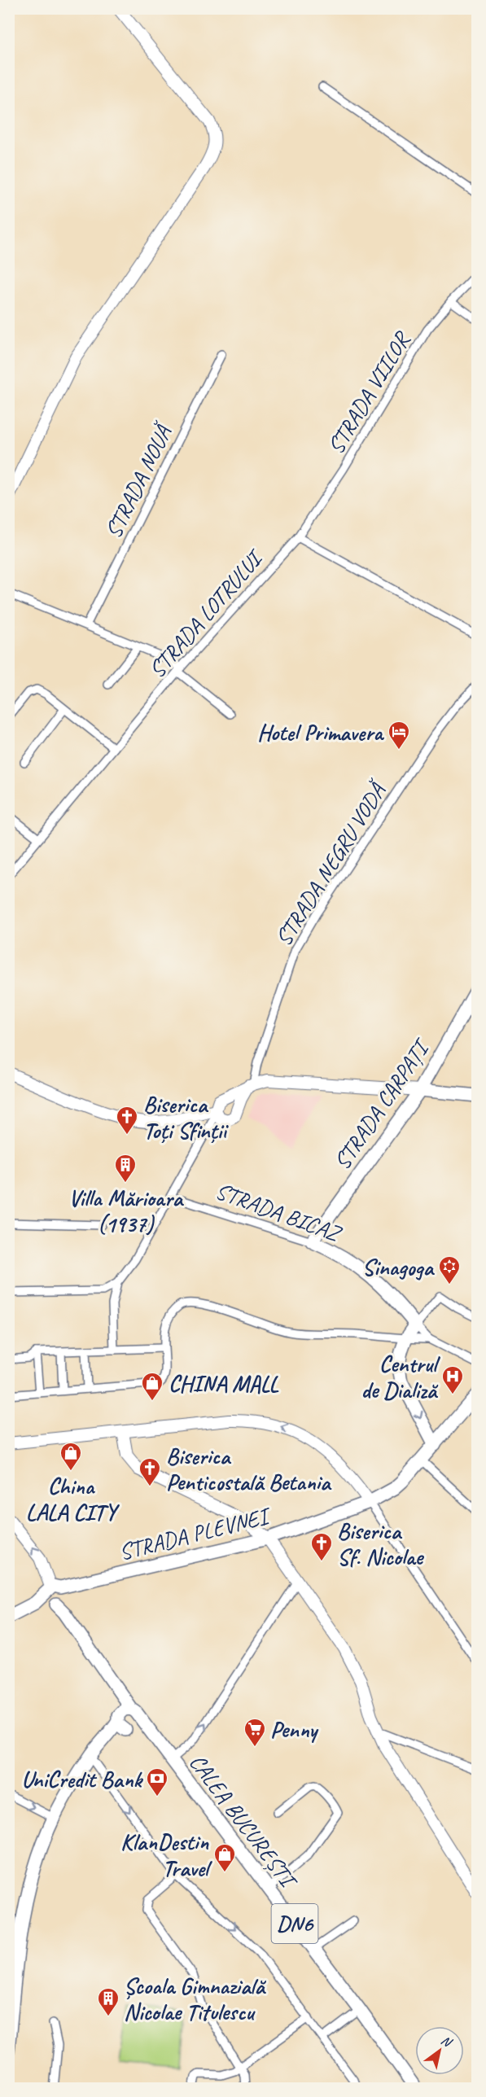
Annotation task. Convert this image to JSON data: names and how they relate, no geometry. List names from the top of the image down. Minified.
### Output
{"streets":{"main road":["STRADA CARPAȚI","STRADA BICAZ","STRADA PLEVNEI","CALEA BUCUREȘTI","DN6"],"street":["STRADA VIILOR","STRADA NOUĂ","STRADA LOTRULUI","STRADA NEGRU VODĂ"]},"crossings":[["STRADA VIILOR","STRADA LOTRULUI"],["STRADA CARPAȚI","STRADA BICAZ"]],"places":{"hotel":["Hotel Primavera"],"church":["Biserica Toți Sfinții","Biserica Penticostală Betania","Biserica Sf. Nicolae"],"building":["Villa Mărioara (1937)","Școala Gimnazială Nicolae Titulescu"],"synagogue":["Sinagoga"],"hospital":["Centrul de Dializă"],"shop":["CHINA MALL","China LALA CITY","KlanDestin Travel"],"supermarket":["Penny"],"bank":["UniCredit Bank"]},"north":"top right"}
